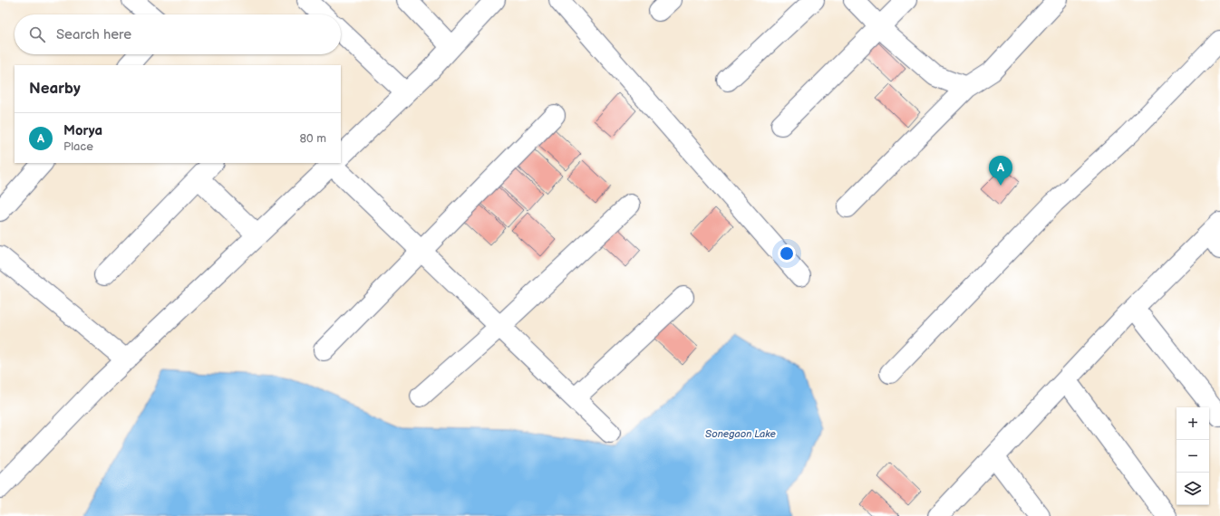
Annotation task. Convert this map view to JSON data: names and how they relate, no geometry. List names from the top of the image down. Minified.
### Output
{"water":["Sonegaon Lake"],"page":{"search":"Search here","heading":"Nearby","list":[{"mark":"A","name":"Morya","note":"Place","value":"80 m"}],"pins":"A","map_buttons":["+","−"]}}
